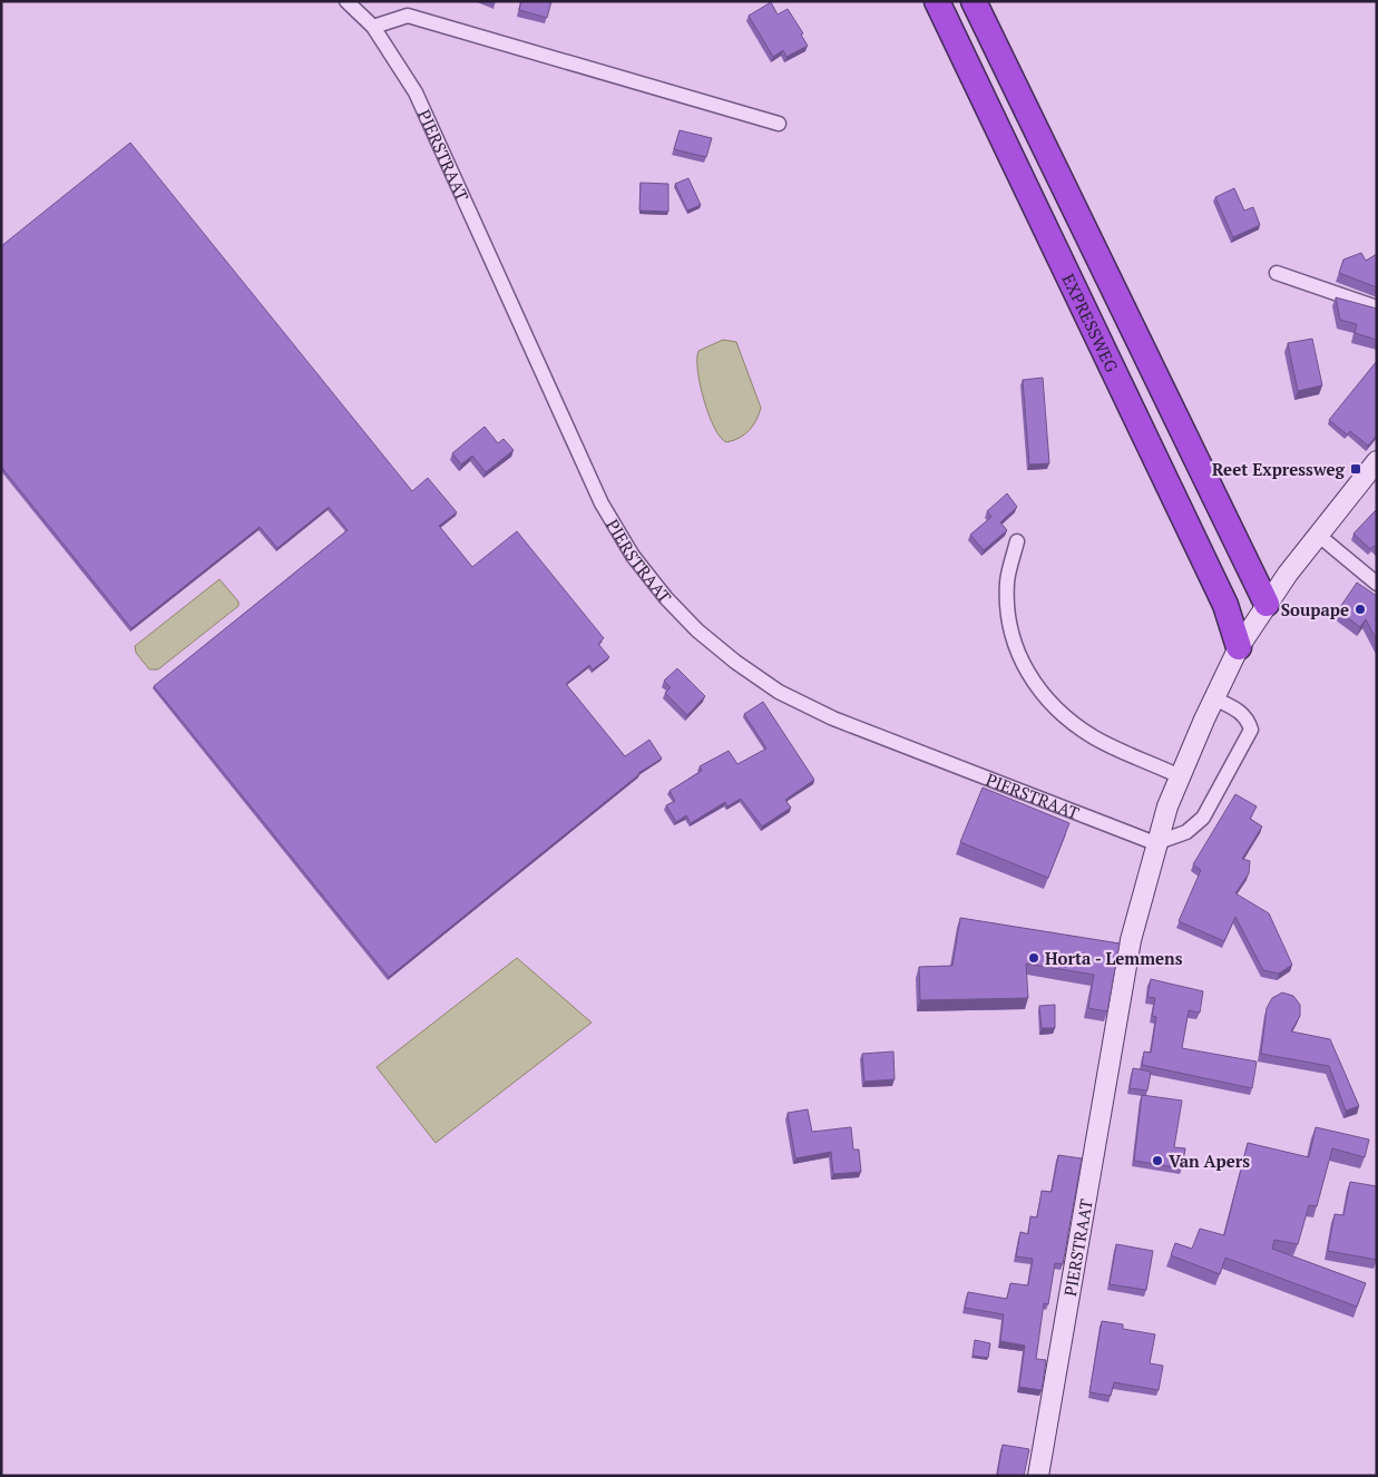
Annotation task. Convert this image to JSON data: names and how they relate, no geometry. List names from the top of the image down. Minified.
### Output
{"streets":{"highway":["EXPRESSWEG"],"street":["PIERSTRAAT"]},"crossings":[["PIERSTRAAT","EXPRESSWEG"]],"places":{"transit":["Reet Expressweg"],"other":["Soupape","Horta - Lemmens","Van Apers"]}}
